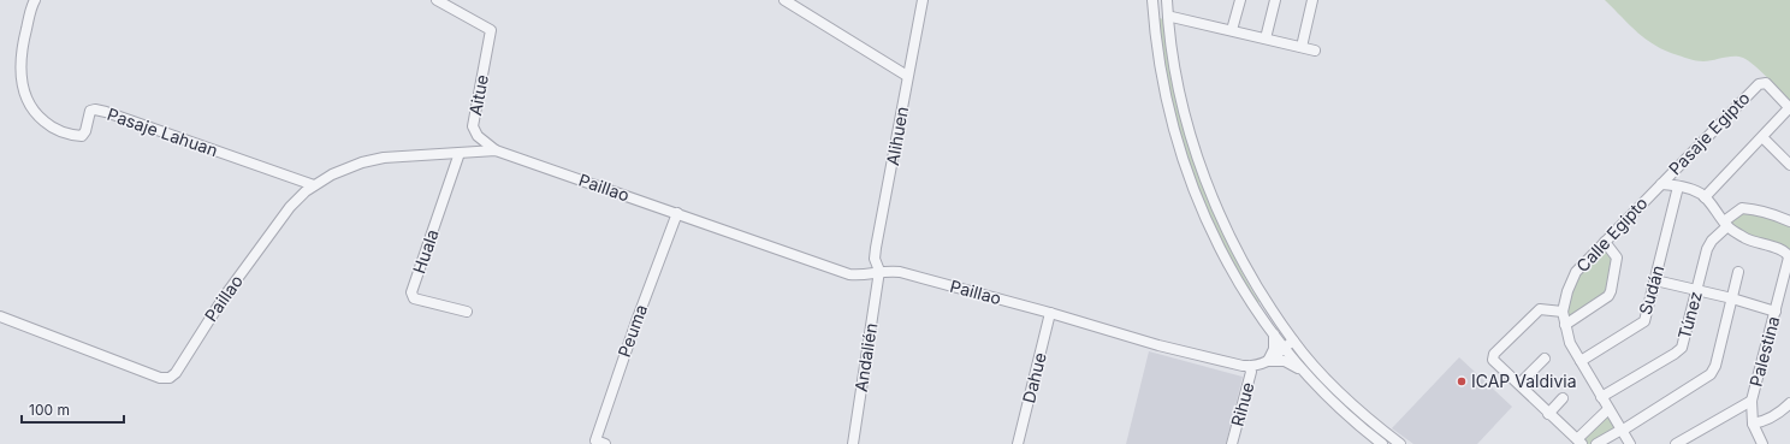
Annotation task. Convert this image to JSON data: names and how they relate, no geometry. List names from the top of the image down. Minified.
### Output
{"streets":{"street":["Aitue","Pasaje Lahuan","Pasaje Egipto","Alihuen","Paillao","Calle Egipto","Huala","Sudán","Túnez","Peuma","Palestina","Andalién","Dahue","Rihue"]},"crossings":[["Aitue","Paillao"],["Pasaje Lahuan","Paillao"],["Pasaje Egipto","Calle Egipto"],["Alihuen","Paillao"],["Alihuen","Andalién"],["Paillao","Huala"],["Paillao","Peuma"],["Paillao","Andalién"],["Paillao","Dahue"],["Paillao","Rihue"],["Calle Egipto","Sudán"],["Calle Egipto","Túnez"]],"places":["ICAP Valdivia"],"scale_bar":"100 m"}
